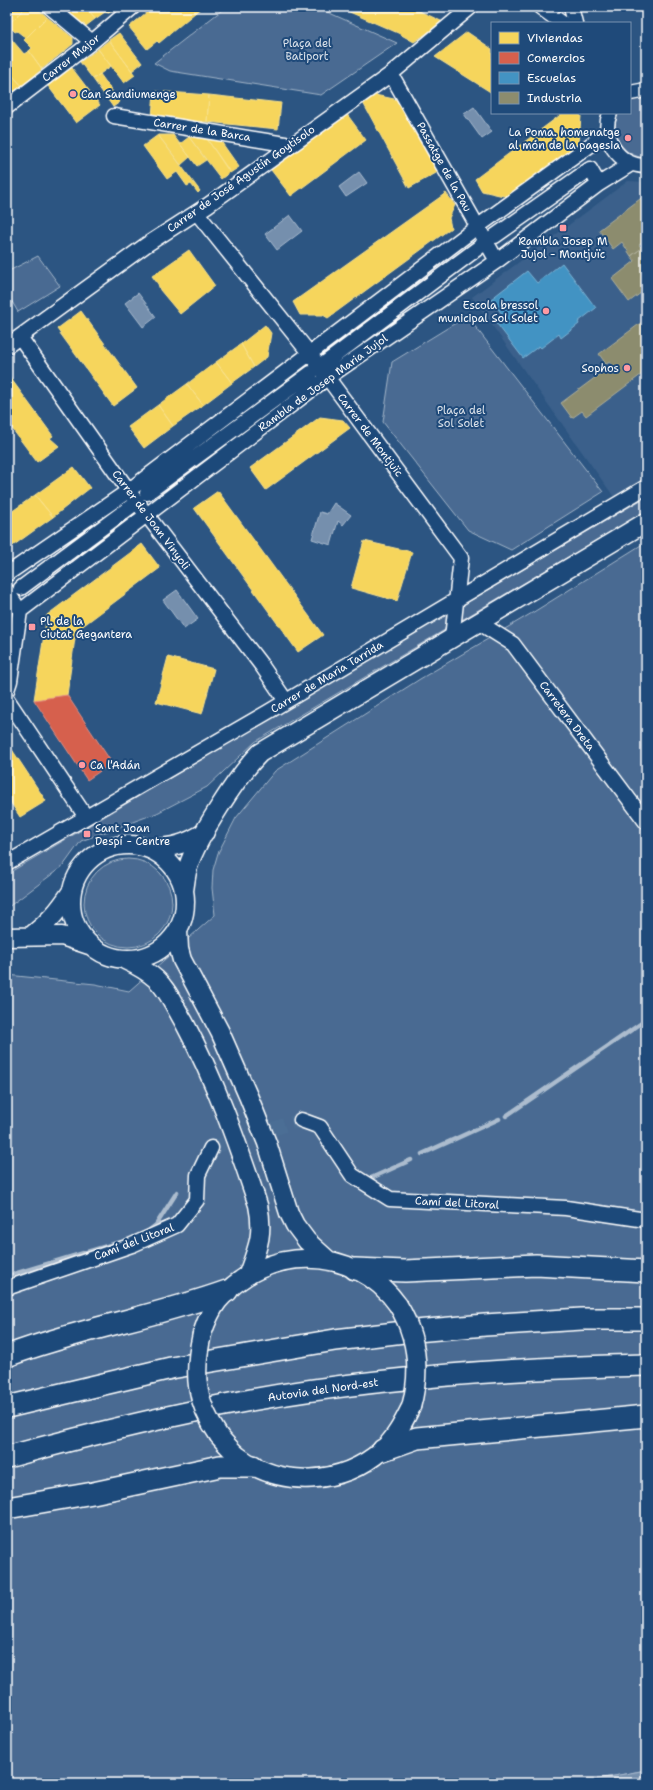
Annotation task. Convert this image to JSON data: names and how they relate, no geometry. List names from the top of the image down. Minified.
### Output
{"streets":{"highway":["Autovia del Nord-est"],"street":["Carrer Major","Carrer de la Barca","Passatge de la Pau","Carrer de José Agustín Goytisolo","Rambla de Josep Maria Jujol","Carrer de Montjuïc","Carrer de Joan Vinyoli","Carrer de Maria Tarrida","Carretera Dreta","Camí del Litoral"]},"crossings":[["Carrer de la Barca","Carrer de José Agustín Goytisolo"],["Passatge de la Pau","Carrer de José Agustín Goytisolo"],["Passatge de la Pau","Rambla de Josep Maria Jujol"],["Carrer de José Agustín Goytisolo","Carrer de Montjuïc"],["Carrer de José Agustín Goytisolo","Carrer de Joan Vinyoli"],["Rambla de Josep Maria Jujol","Carrer de Montjuïc"],["Rambla de Josep Maria Jujol","Carrer de Joan Vinyoli"],["Carrer de Montjuïc","Carrer de Maria Tarrida"],["Carrer de Joan Vinyoli","Carrer de Maria Tarrida"]],"parks":["Plaça del Batiport","Plaça del Sol Solet"],"places":{"other":["Can Sandiumenge","La Poma. homenatge al món de la pagesia","Escola bressol municipal Sol Solet","Sophos","Ca l'Adán"],"transit":["Rambla Josep M Jujol - Montjuïc","Pl. de la Ciutat Gegantera","Sant Joan Despí - Centre"]},"legend":["Viviendas","Comercios","Escuelas","Industria"]}
